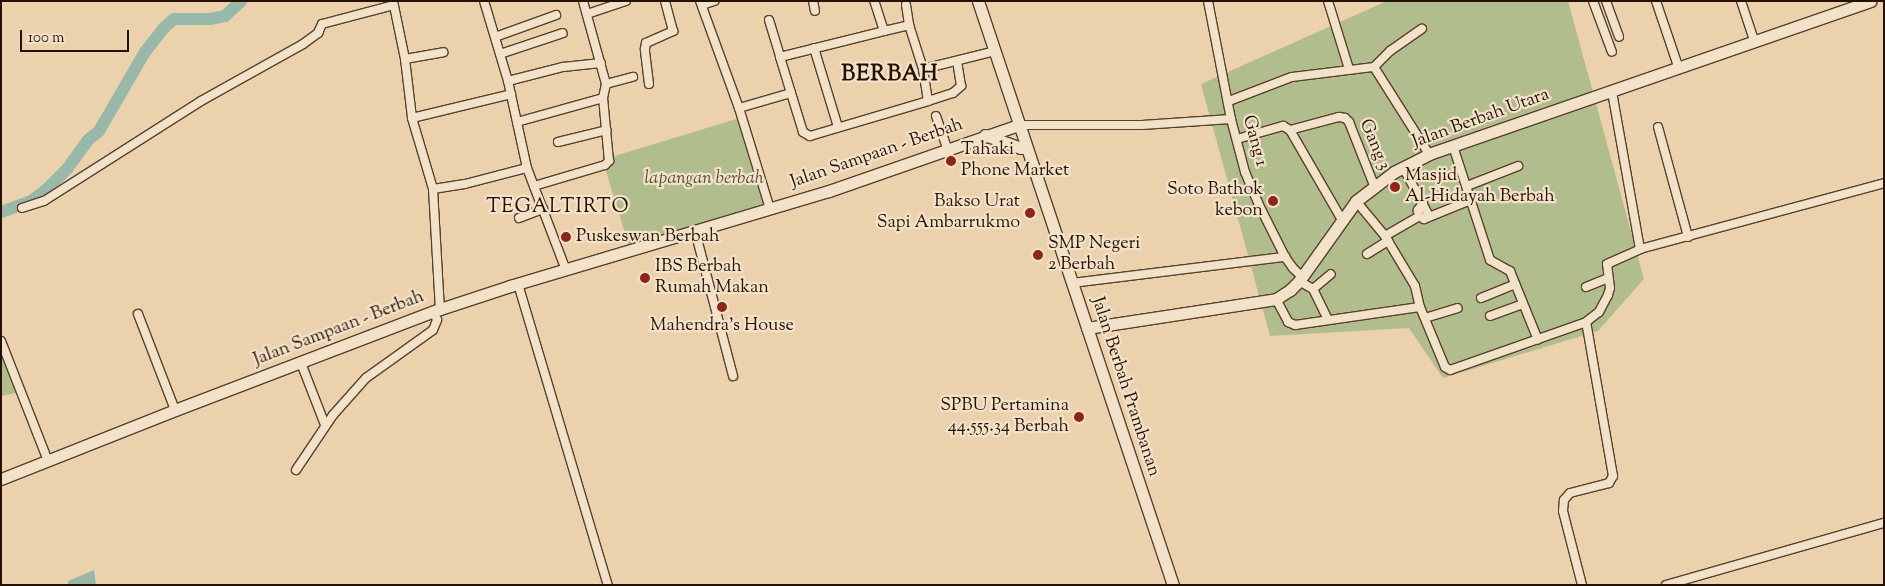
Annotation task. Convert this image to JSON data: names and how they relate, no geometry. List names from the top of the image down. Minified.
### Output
{"streets":{"main road":["Jalan Berbah Utara","Jalan Sampaan - Berbah","Jalan Berbah Prambanan"],"street":["Gang 1","Gang 3"]},"crossings":[["Jalan Berbah Utara","Gang 1"],["Jalan Berbah Utara","Gang 3"],["Jalan Berbah Utara","Jalan Berbah Prambanan"],["Jalan Sampaan - Berbah","Jalan Berbah Prambanan"]],"districts":["BERBAH","TEGALTIRTO"],"parks":["lapangan berbah"],"places":["Tahaki Phone Market","Masjid Al-Hidayah Berbah","Soto Bathok kebon","Bakso Urat Sapi Ambarrukmo","Puskeswan Berbah","SMP Negeri 2 Berbah","IBS Berbah Rumah Makan","Mahendra's House","SPBU Pertamina 44.555.34 Berbah"],"scale_bar":"100 m"}
